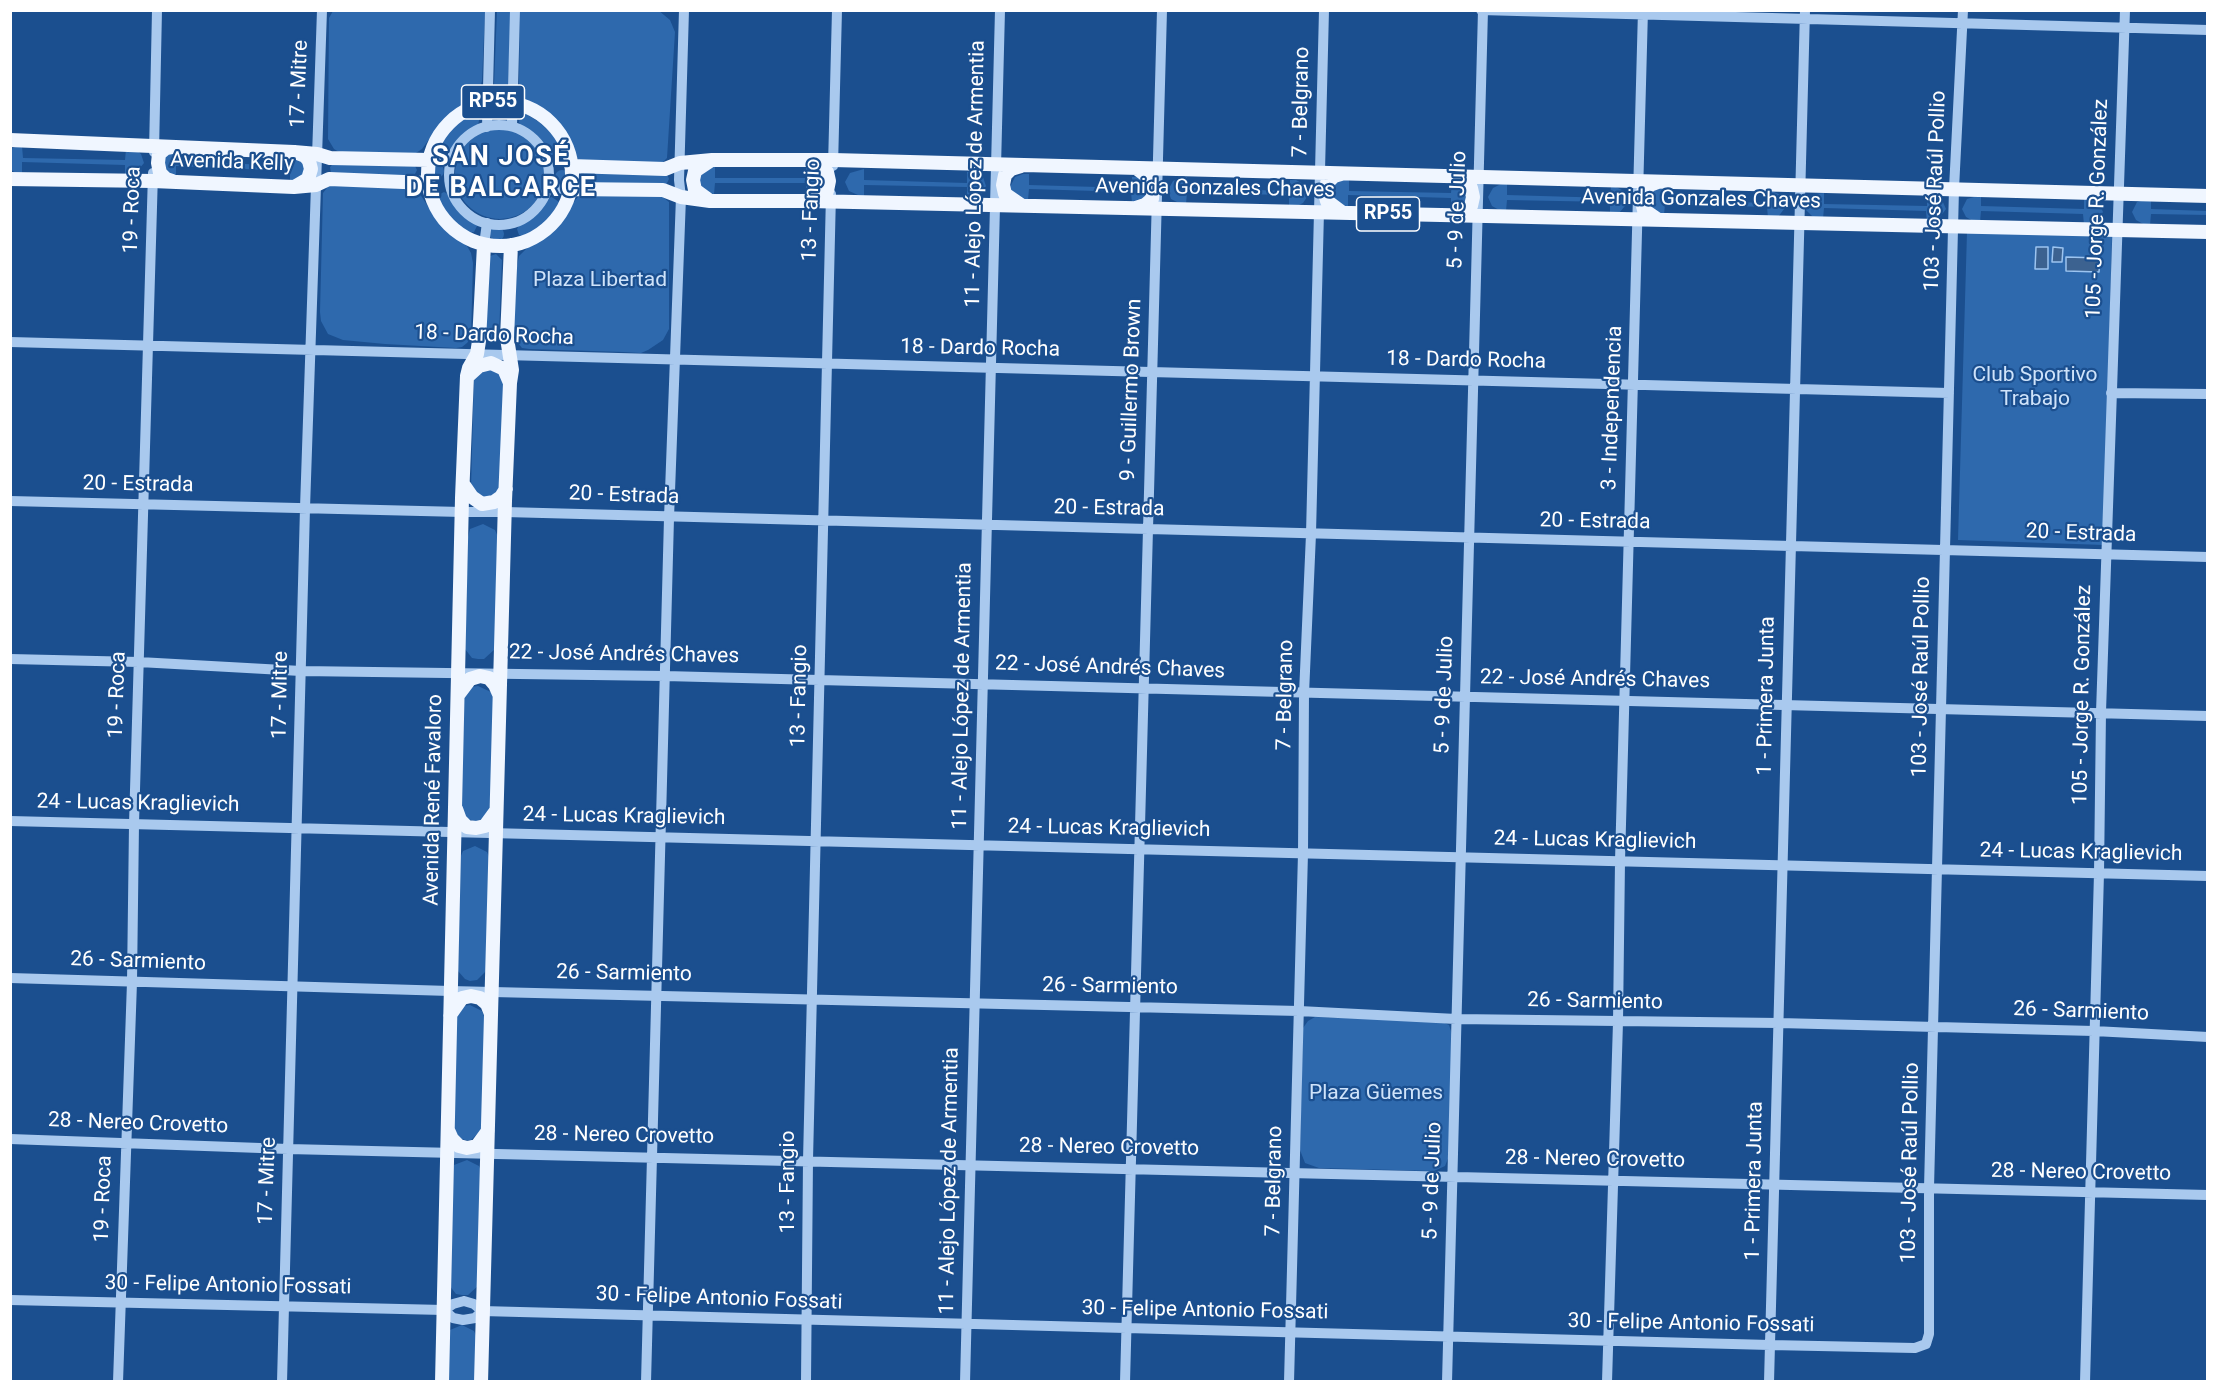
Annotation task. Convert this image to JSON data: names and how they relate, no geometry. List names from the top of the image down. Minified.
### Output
{"streets":{"main road":["RP55","Avenida Kelly","Avenida Gonzales Chaves","Avenida René Favaloro"],"street":["17 - Mitre","7 - Belgrano","11 - Alejo López de Armentia","103 - José Raúl Pollio","105 - Jorge R. González","19 - Roca","13 - Fangio","5 - 9 de Julio","18 - Dardo Rocha","9 - Guillermo Brown","3 - Independencia","20 - Estrada","22 - José Andrés Chaves","1 - Primera Junta","24 - Lucas Kraglievich","26 - Sarmiento","28 - Nereo Crovetto","30 - Felipe Antonio Fossati"]},"crossings":[["17 - Mitre","Avenida Kelly"],["17 - Mitre","18 - Dardo Rocha"],["17 - Mitre","20 - Estrada"],["17 - Mitre","22 - José Andrés Chaves"],["17 - Mitre","24 - Lucas Kraglievich"],["17 - Mitre","26 - Sarmiento"],["17 - Mitre","28 - Nereo Crovetto"],["17 - Mitre","30 - Felipe Antonio Fossati"],["RP55","Avenida Kelly"],["RP55","Avenida Gonzales Chaves"],["RP55","Avenida René Favaloro"],["7 - Belgrano","Avenida Gonzales Chaves"],["7 - Belgrano","18 - Dardo Rocha"],["7 - Belgrano","20 - Estrada"],["7 - Belgrano","22 - José Andrés Chaves"],["7 - Belgrano","24 - Lucas Kraglievich"],["7 - Belgrano","26 - Sarmiento"],["7 - Belgrano","28 - Nereo Crovetto"],["7 - Belgrano","30 - Felipe Antonio Fossati"],["Avenida Kelly","Avenida Gonzales Chaves"],["Avenida Kelly","19 - Roca"],["Avenida Kelly","Avenida René Favaloro"],["11 - Alejo López de Armentia","Avenida Gonzales Chaves"],["11 - Alejo López de Armentia","18 - Dardo Rocha"],["11 - Alejo López de Armentia","20 - Estrada"],["11 - Alejo López de Armentia","22 - José Andrés Chaves"],["11 - Alejo López de Armentia","24 - Lucas Kraglievich"],["11 - Alejo López de Armentia","26 - Sarmiento"],["11 - Alejo López de Armentia","28 - Nereo Crovetto"],["11 - Alejo López de Armentia","30 - Felipe Antonio Fossati"],["Avenida Gonzales Chaves","103 - José Raúl Pollio"],["Avenida Gonzales Chaves","105 - Jorge R. González"],["Avenida Gonzales Chaves","13 - Fangio"],["Avenida Gonzales Chaves","5 - 9 de Julio"],["Avenida Gonzales Chaves","9 - Guillermo Brown"],["Avenida Gonzales Chaves","3 - Independencia"],["Avenida Gonzales Chaves","1 - Primera Junta"],["Avenida Gonzales Chaves","Avenida René Favaloro"],["103 - José Raúl Pollio","18 - Dardo Rocha"],["103 - José Raúl Pollio","20 - Estrada"],["103 - José Raúl Pollio","22 - José Andrés Chaves"],["103 - José Raúl Pollio","24 - Lucas Kraglievich"],["103 - José Raúl Pollio","26 - Sarmiento"],["103 - José Raúl Pollio","28 - Nereo Crovetto"],["103 - José Raúl Pollio","30 - Felipe Antonio Fossati"],["105 - Jorge R. González","20 - Estrada"],["105 - Jorge R. González","22 - José Andrés Chaves"],["105 - Jorge R. González","24 - Lucas Kraglievich"],["105 - Jorge R. González","26 - Sarmiento"],["105 - Jorge R. González","28 - Nereo Crovetto"],["19 - Roca","18 - Dardo Rocha"],["19 - Roca","20 - Estrada"],["19 - Roca","22 - José Andrés Chaves"],["19 - Roca","24 - Lucas Kraglievich"],["19 - Roca","26 - Sarmiento"],["19 - Roca","28 - Nereo Crovetto"],["19 - Roca","30 - Felipe Antonio Fossati"],["13 - Fangio","18 - Dardo Rocha"],["13 - Fangio","20 - Estrada"],["13 - Fangio","22 - José Andrés Chaves"],["13 - Fangio","24 - Lucas Kraglievich"],["13 - Fangio","26 - Sarmiento"],["13 - Fangio","28 - Nereo Crovetto"],["13 - Fangio","30 - Felipe Antonio Fossati"],["5 - 9 de Julio","18 - Dardo Rocha"],["5 - 9 de Julio","20 - Estrada"],["5 - 9 de Julio","22 - José Andrés Chaves"],["5 - 9 de Julio","24 - Lucas Kraglievich"],["5 - 9 de Julio","26 - Sarmiento"],["5 - 9 de Julio","28 - Nereo Crovetto"],["5 - 9 de Julio","30 - Felipe Antonio Fossati"],["18 - Dardo Rocha","9 - Guillermo Brown"],["18 - Dardo Rocha","3 - Independencia"],["18 - Dardo Rocha","1 - Primera Junta"],["18 - Dardo Rocha","Avenida René Favaloro"],["9 - Guillermo Brown","20 - Estrada"],["9 - Guillermo Brown","22 - José Andrés Chaves"],["9 - Guillermo Brown","24 - Lucas Kraglievich"],["9 - Guillermo Brown","26 - Sarmiento"],["9 - Guillermo Brown","28 - Nereo Crovetto"],["9 - Guillermo Brown","30 - Felipe Antonio Fossati"],["3 - Independencia","20 - Estrada"],["3 - Independencia","22 - José Andrés Chaves"],["3 - Independencia","24 - Lucas Kraglievich"],["3 - Independencia","26 - Sarmiento"],["3 - Independencia","28 - Nereo Crovetto"],["3 - Independencia","30 - Felipe Antonio Fossati"],["20 - Estrada","1 - Primera Junta"],["20 - Estrada","Avenida René Favaloro"],["22 - José Andrés Chaves","1 - Primera Junta"],["22 - José Andrés Chaves","Avenida René Favaloro"],["1 - Primera Junta","24 - Lucas Kraglievich"],["1 - Primera Junta","26 - Sarmiento"],["1 - Primera Junta","28 - Nereo Crovetto"],["1 - Primera Junta","30 - Felipe Antonio Fossati"],["Avenida René Favaloro","24 - Lucas Kraglievich"],["Avenida René Favaloro","26 - Sarmiento"],["Avenida René Favaloro","28 - Nereo Crovetto"],["Avenida René Favaloro","30 - Felipe Antonio Fossati"]],"districts":["SAN JOSÉ DE BALCARCE"],"parks":["Plaza Libertad","Club Sportivo Trabajo","Plaza Güemes"]}
